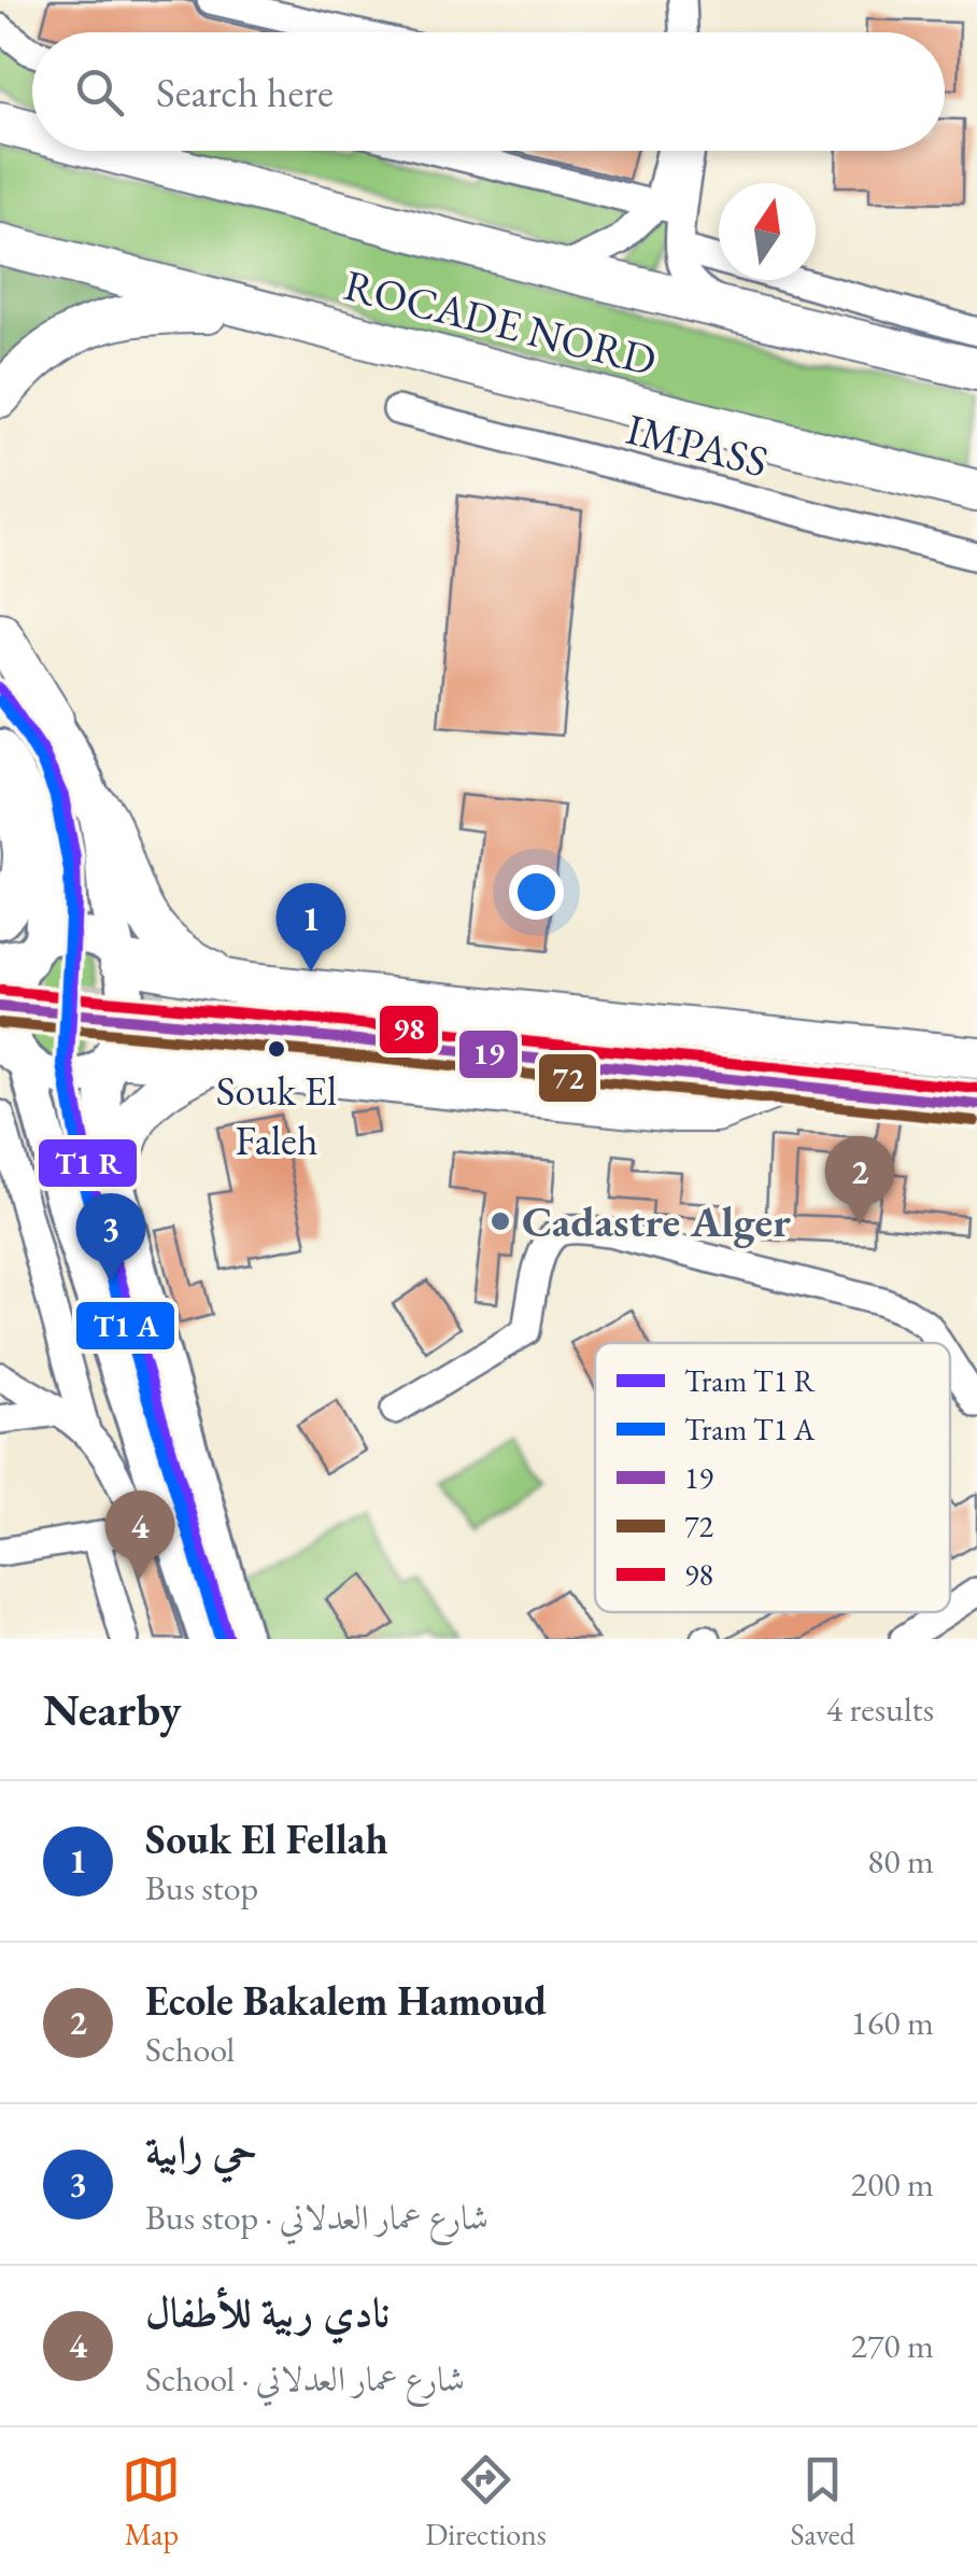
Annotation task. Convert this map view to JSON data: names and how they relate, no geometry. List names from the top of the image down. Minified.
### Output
{"streets":{"highway":["ROCADE NORD"],"street":["IMPASS"]},"places":["Souk El Faleh","Cadastre Alger"],"lines":["transit line 98","transit line 19","transit line 72"],"legend":["Tram T1 R","Tram T1 A","19","72","98"],"north":"top","page":{"search":"Search here","pins":["1","2","3","4"],"heading":["Nearby","4 results"],"list":[{"mark":"1","name":"Souk El Fellah","note":"Bus stop","value":"80 m"},{"mark":"2","name":"Ecole Bakalem Hamoud","note":"School","value":"160 m"},{"mark":"3","name":"حي رابية","note":"Bus stop · شارع عمار العدلاني","value":"200 m"},{"mark":"4","name":"نادي ربية للأطفال","note":"School · شارع عمار العدلاني","value":"270 m"}],"nav":["Map","Directions","Saved"]}}
